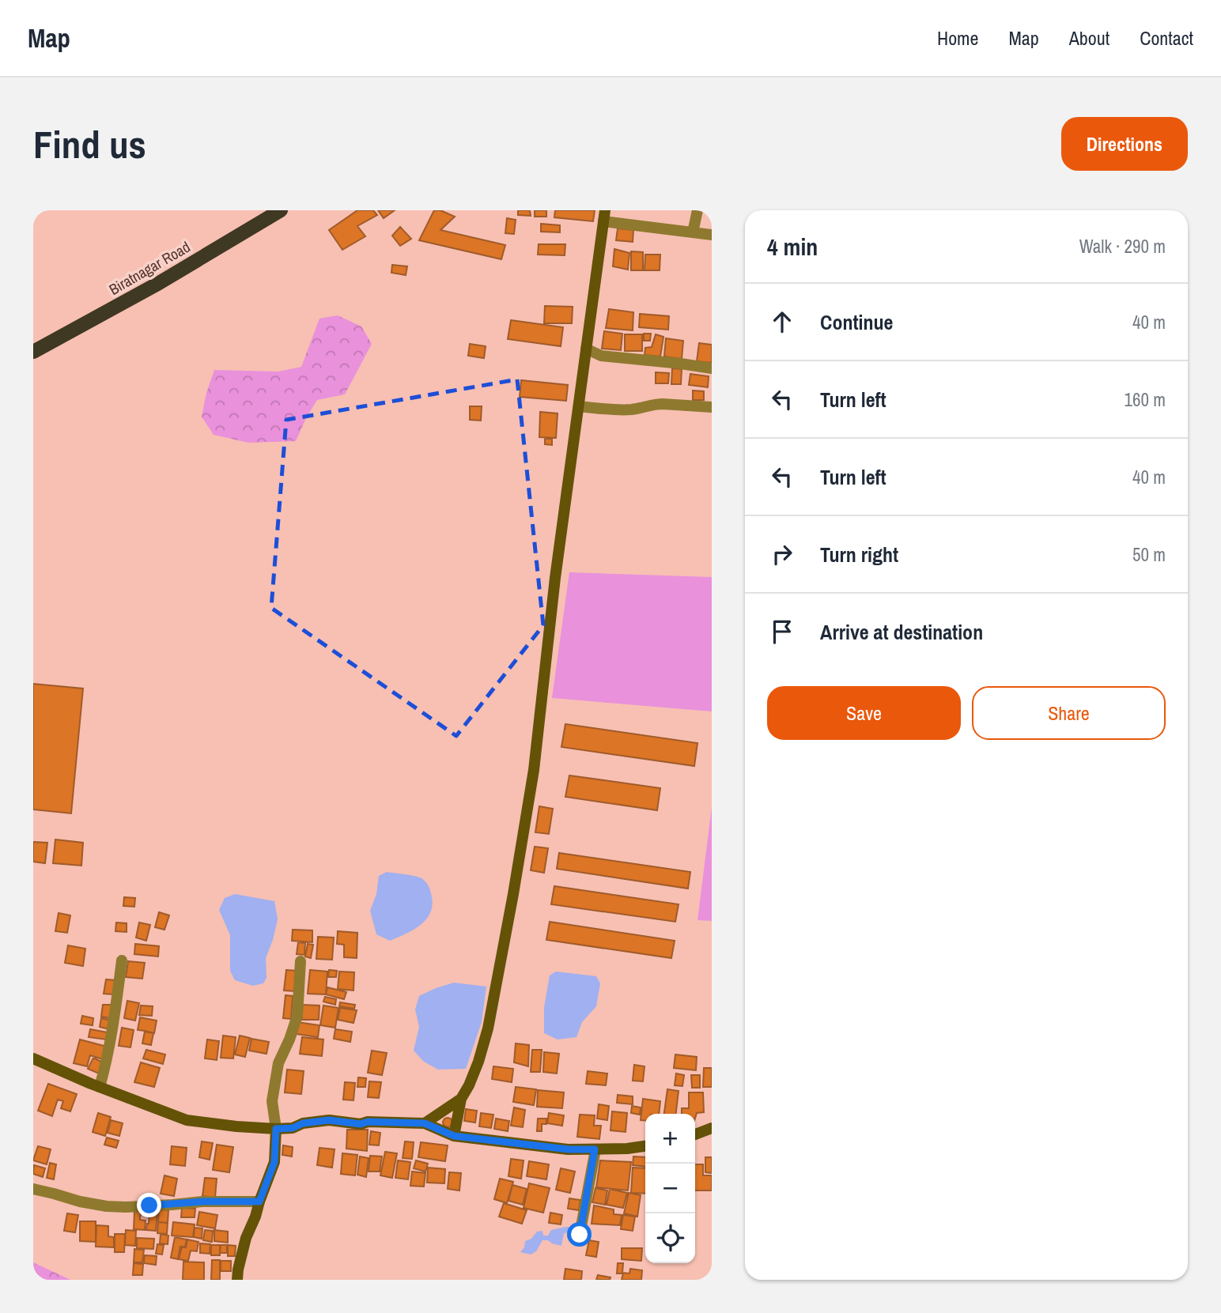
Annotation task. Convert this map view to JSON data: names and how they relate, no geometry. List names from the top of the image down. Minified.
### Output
{"streets":{"main road":["Biratnagar Road"]},"page":{"header":"Map","nav":["Home","Map","About","Contact"],"buttons":["Directions",["Save","Share"]],"title":"Find us","heading":["4 min","Walk · 290 m"],"list":[["Continue","40 m"],["Turn left","160 m"],["Turn left","40 m"],["Turn right","50 m"],"Arrive at destination"],"map_buttons":["+","−"]}}
